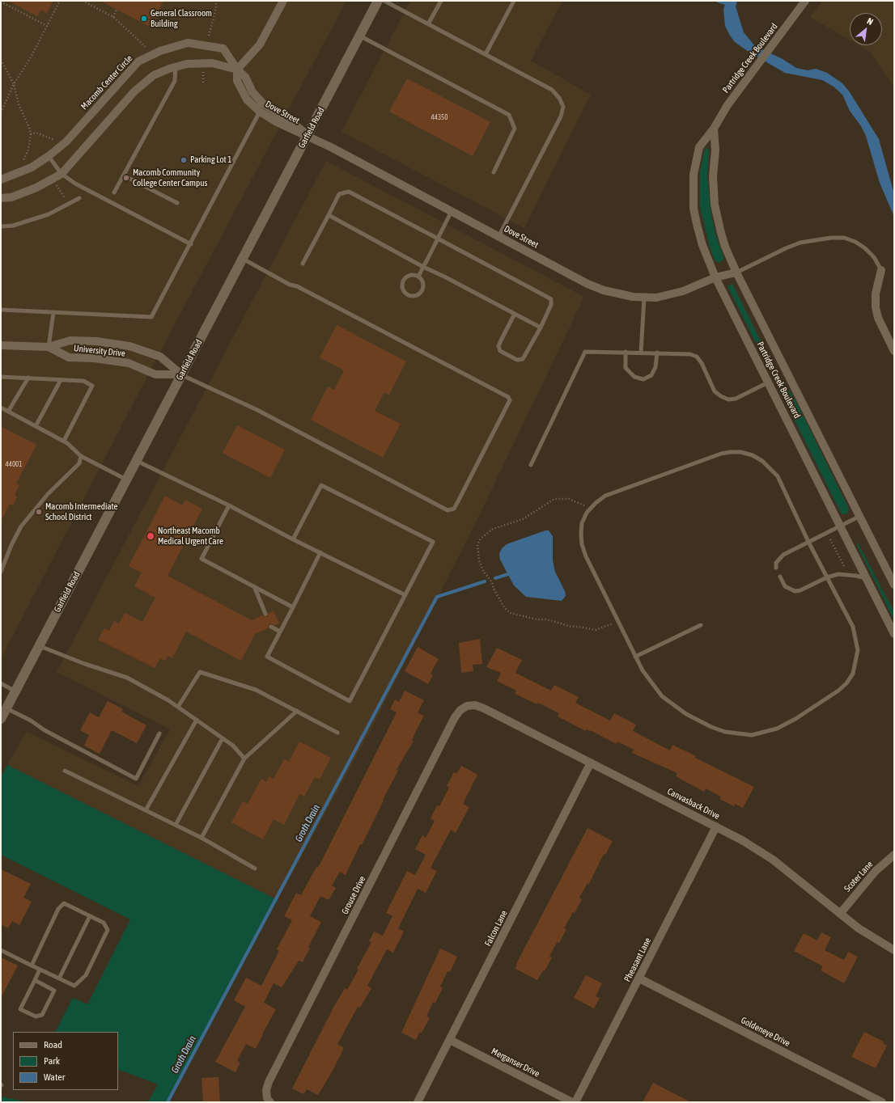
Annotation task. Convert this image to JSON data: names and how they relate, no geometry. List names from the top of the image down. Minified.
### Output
{"streets":{"main road":["Garfield Road"],"street":["Partridge Creek Boulevard","Macomb Center Circle","Dove Street","University Drive","Canvasback Drive","Scoter Lane","Grouse Drive","Falcon Lane","Pheasant Lane","Goldeneye Drive","Merganser Drive"]},"crossings":[["Partridge Creek Boulevard","Dove Street"],["Macomb Center Circle","Dove Street"],["Dove Street","Garfield Road"],["Garfield Road","University Drive"],["Canvasback Drive","Scoter Lane"],["Canvasback Drive","Grouse Drive"],["Canvasback Drive","Falcon Lane"],["Canvasback Drive","Pheasant Lane"],["Falcon Lane","Merganser Drive"],["Pheasant Lane","Goldeneye Drive"]],"water":["Groth Drain"],"places":["General Classroom Building","Parking Lot 1","Macomb Community College Center Campus","Macomb Intermediate School District","Northeast Macomb Medical Urgent Care"],"house_numbers":["44350","44001"],"legend":["Road","Park","Water"],"north":"top right"}
